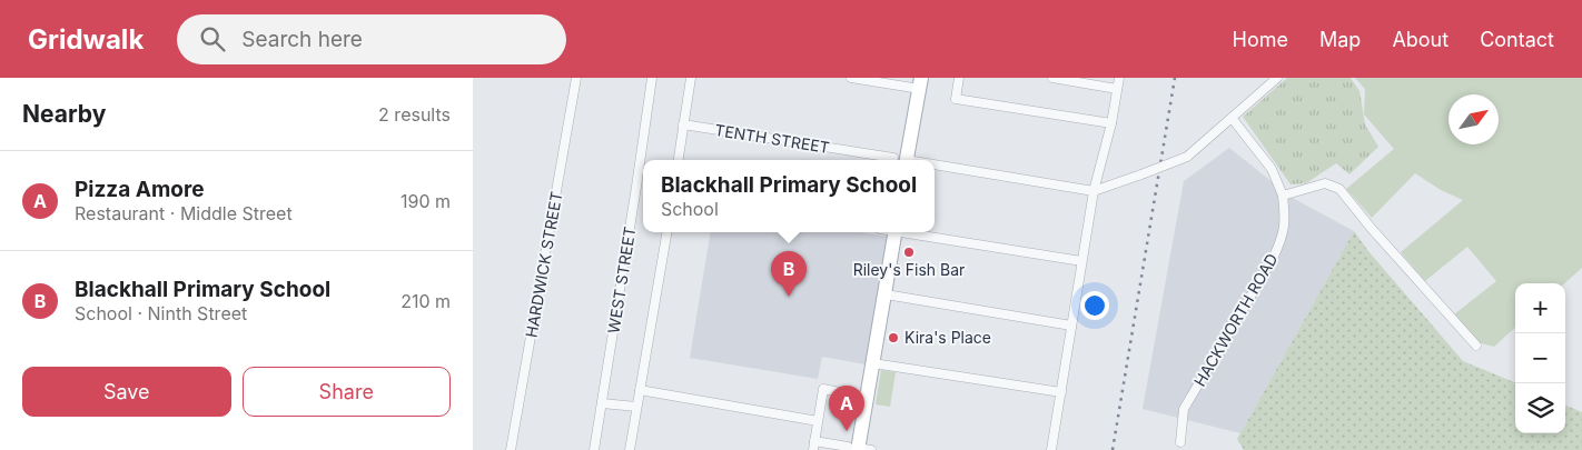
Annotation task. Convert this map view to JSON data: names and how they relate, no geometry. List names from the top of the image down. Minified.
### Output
{"streets":{"street":["TENTH STREET","HARDWICK STREET","WEST STREET","HACKWORTH ROAD"]},"places":["Riley's Fish Bar","Kira's Place"],"north":"top right","page":{"header":"Gridwalk","search":"Search here","nav":["Home","Map","About","Contact"],"heading":["Nearby","2 results"],"list":[{"mark":"A","name":"Pizza Amore","note":"Restaurant · Middle Street","value":"190 m"},{"mark":"B","name":"Blackhall Primary School","note":"School · Ninth Street","value":"210 m"}],"popup":["Blackhall Primary School","School"],"pins":["B","A"],"map_buttons":["+","−"],"buttons":["Save","Share"]}}
